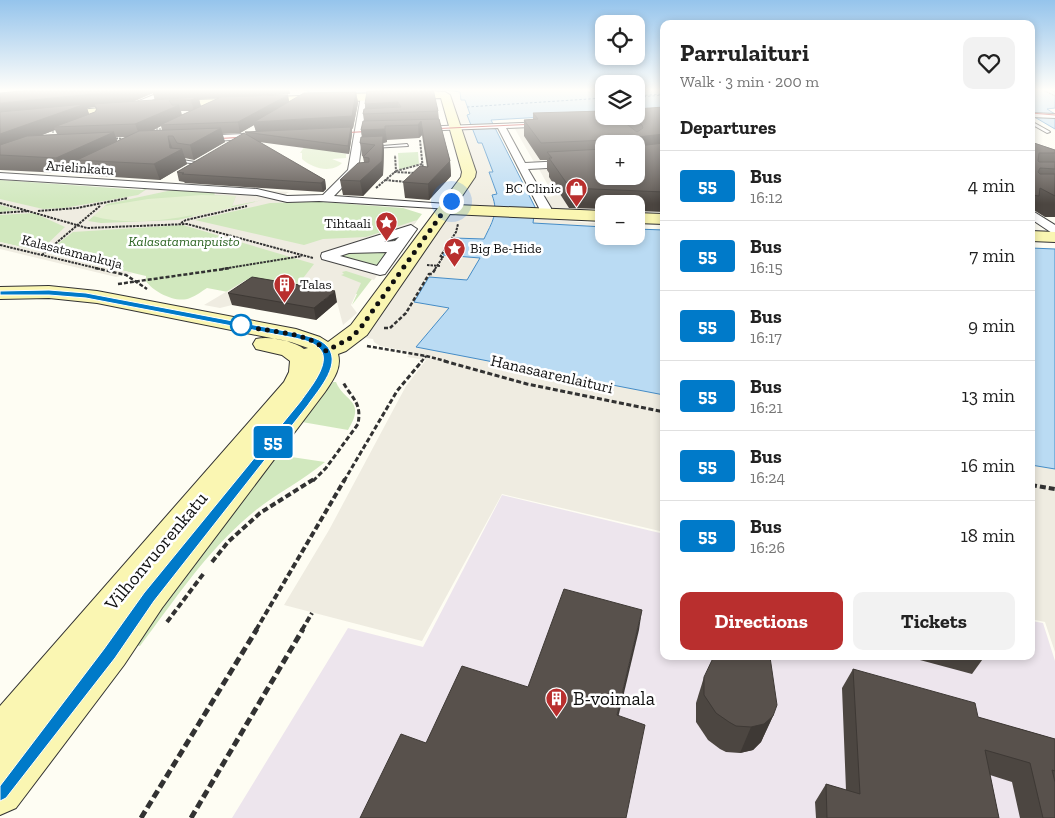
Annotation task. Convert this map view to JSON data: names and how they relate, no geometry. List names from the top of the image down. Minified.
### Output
{"streets":{"street":["Arielinkatu","Vilhonvuorenkatu"],"path":["Kalasatamankuja","Hanasaarenlaituri"]},"parks":["Kalasatamanpuisto"],"places":{"shop":["BC Clinic"],"place":["Tihtaali","Big Be-Hide"],"building":["Talas","B-voimala"]},"lines":["bus line 55"],"page":{"on_map":"55","map_buttons":["+","−"],"heading":[["Parrulaituri","Walk · 3 min · 200 m"],"Departures"],"list":[{"mark":"55","name":"Bus","note":"16:12","value":"4 min"},{"mark":"55","name":"Bus","note":"16:15","value":"7 min"},{"mark":"55","name":"Bus","note":"16:17","value":"9 min"},{"mark":"55","name":"Bus","note":"16:21","value":"13 min"},{"mark":"55","name":"Bus","note":"16:24","value":"16 min"},{"mark":"55","name":"Bus","note":"16:26","value":"18 min"}],"buttons":["Directions","Tickets"]}}
